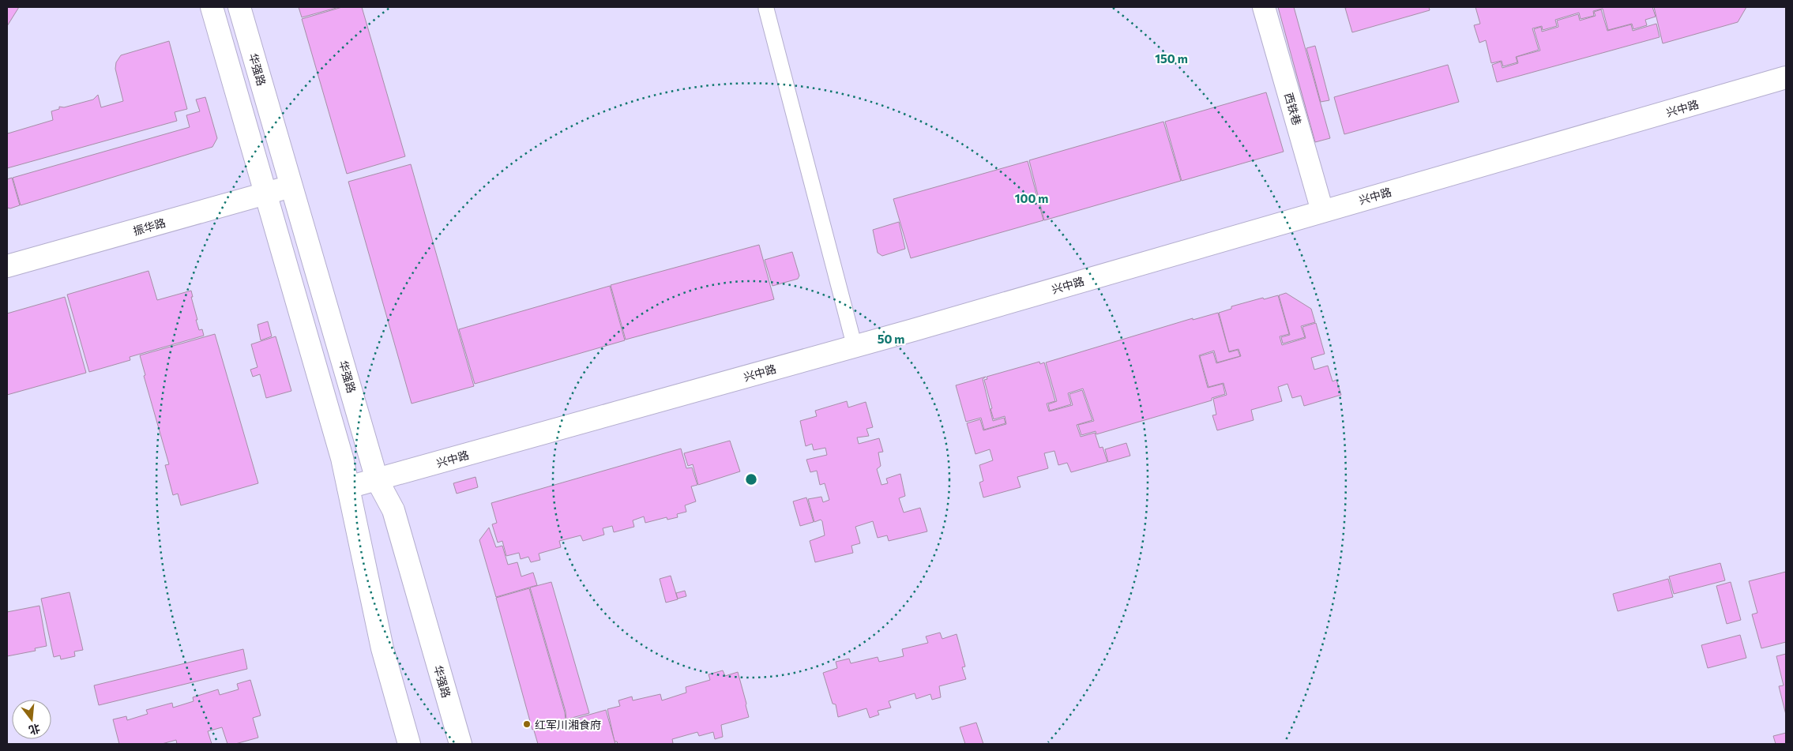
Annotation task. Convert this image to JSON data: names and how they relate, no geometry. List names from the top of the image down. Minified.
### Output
{"streets":{"street":["华强路","兴中路","西铁巷","振华路"]},"crossings":[["华强路","兴中路"],["华强路","振华路"],["兴中路","西铁巷"]],"places":["红军川湘食府"],"north":"bottom","rings":["150 m","100 m","50 m"]}
